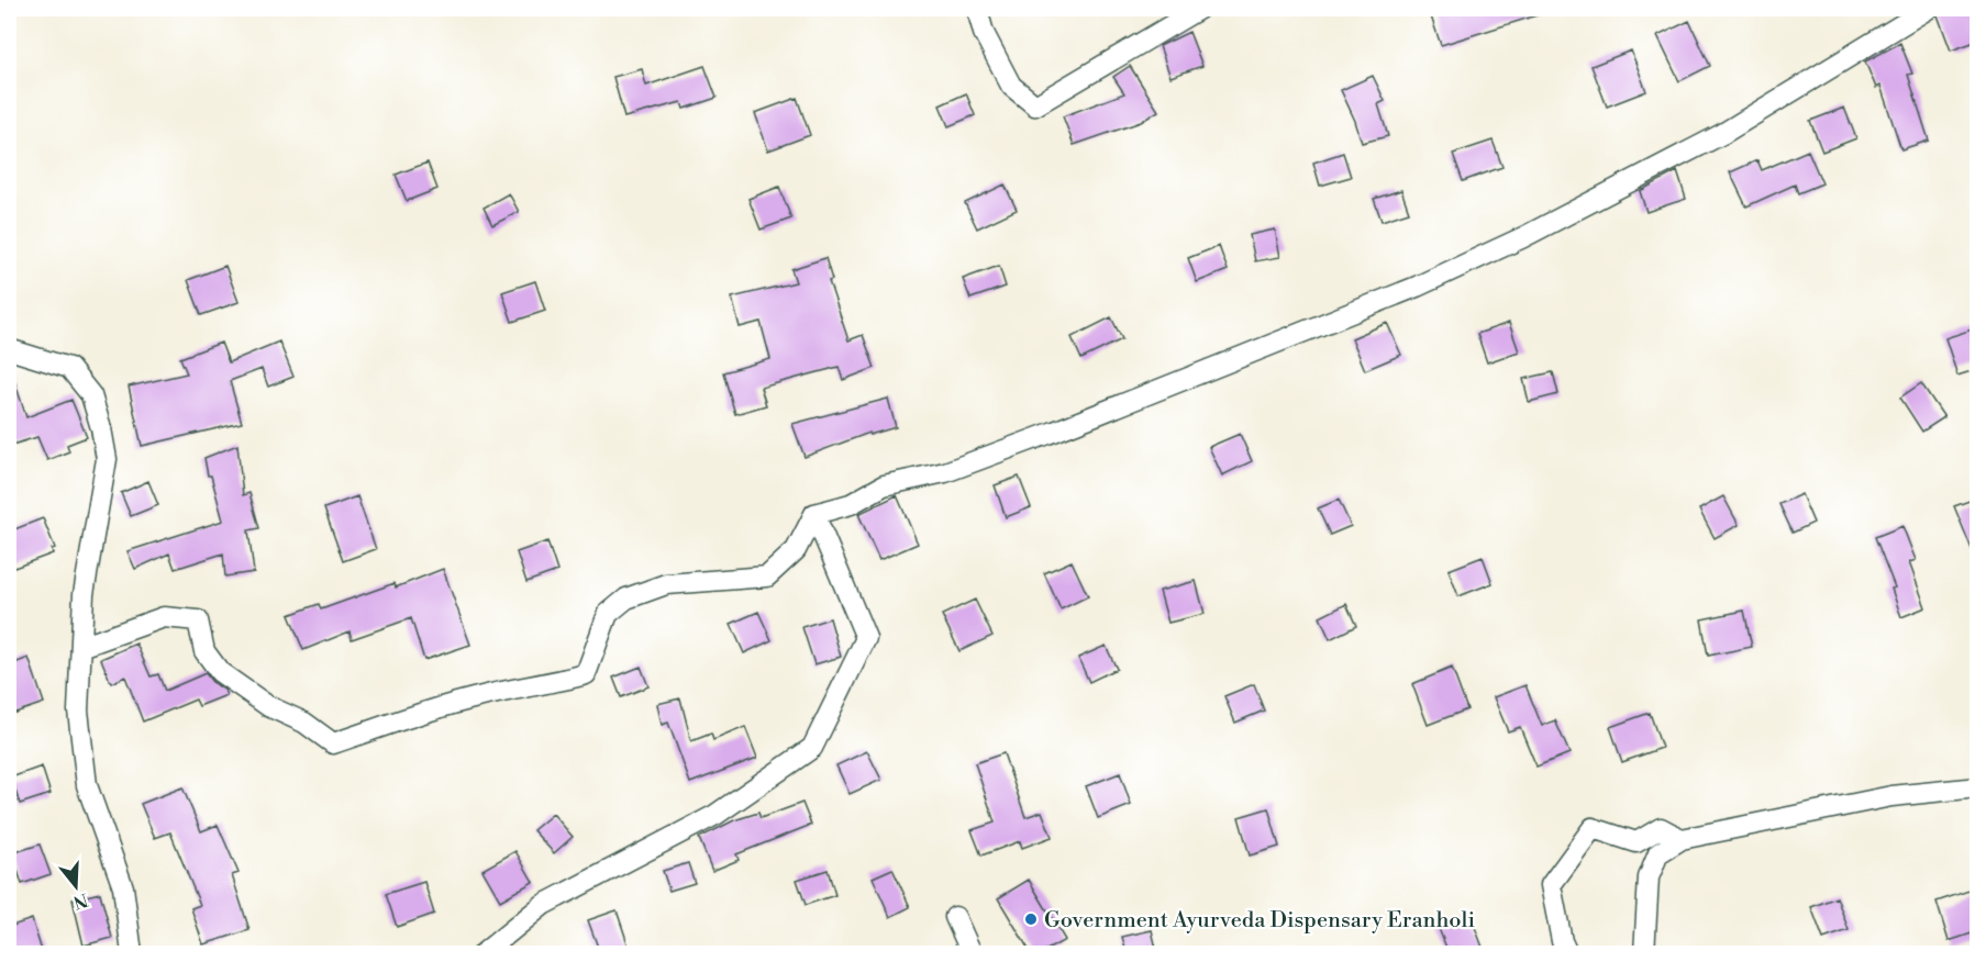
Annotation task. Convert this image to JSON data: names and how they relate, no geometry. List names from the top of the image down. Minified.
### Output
{"places":["Government Ayurveda Dispensary Eranholi"],"north":"bottom"}
